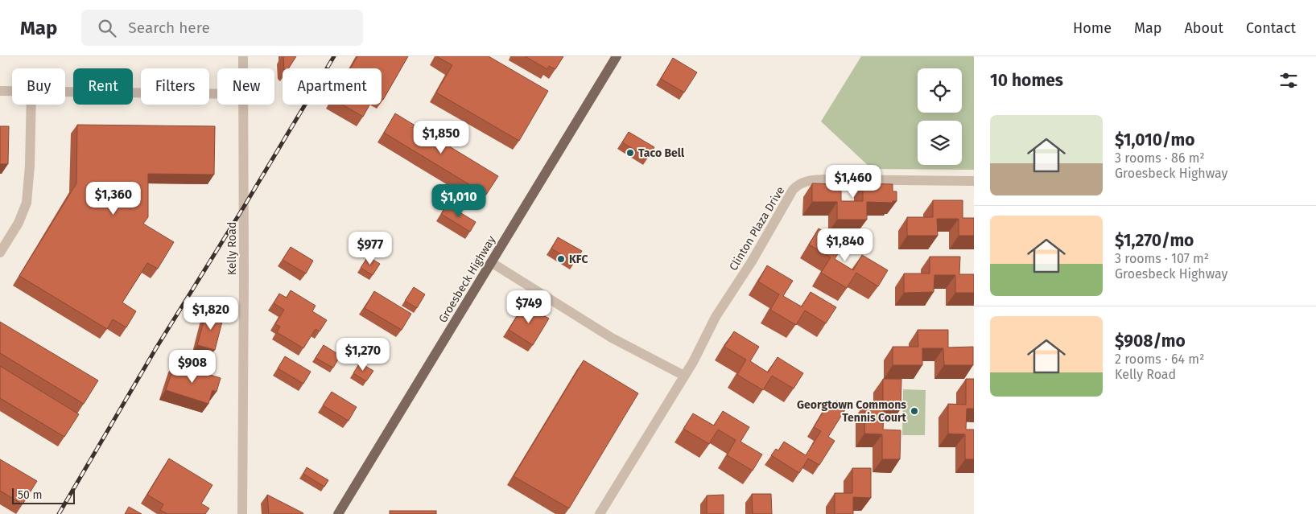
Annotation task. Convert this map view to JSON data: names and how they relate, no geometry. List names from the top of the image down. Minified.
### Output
{"streets":{"main road":["Groesbeck Highway"],"street":["Clinton Plaza Drive","Kelly Road"]},"places":["Taco Bell","KFC","Georgtown Commons Tennis Court"],"scale_bar":"50 m","page":{"header":"Map","search":"Search here","nav":["Home","Map","About","Contact"],"heading":"10 homes","chip":["Buy","Rent","Filters","New","Apartment"],"list":[{"name":"$1,010/mo","note":"3 rooms · 86 m² · Groesbeck Highway"},{"name":"$1,270/mo","note":"3 rooms · 107 m² · Groesbeck Highway"},{"name":"$908/mo","note":"2 rooms · 64 m² · Kelly Road"}],"price":["$1,850","$1,460","$1,360","$1,010","$1,840","$977","$749","$1,820","$1,270","$908"],"scale":"50 m"}}
